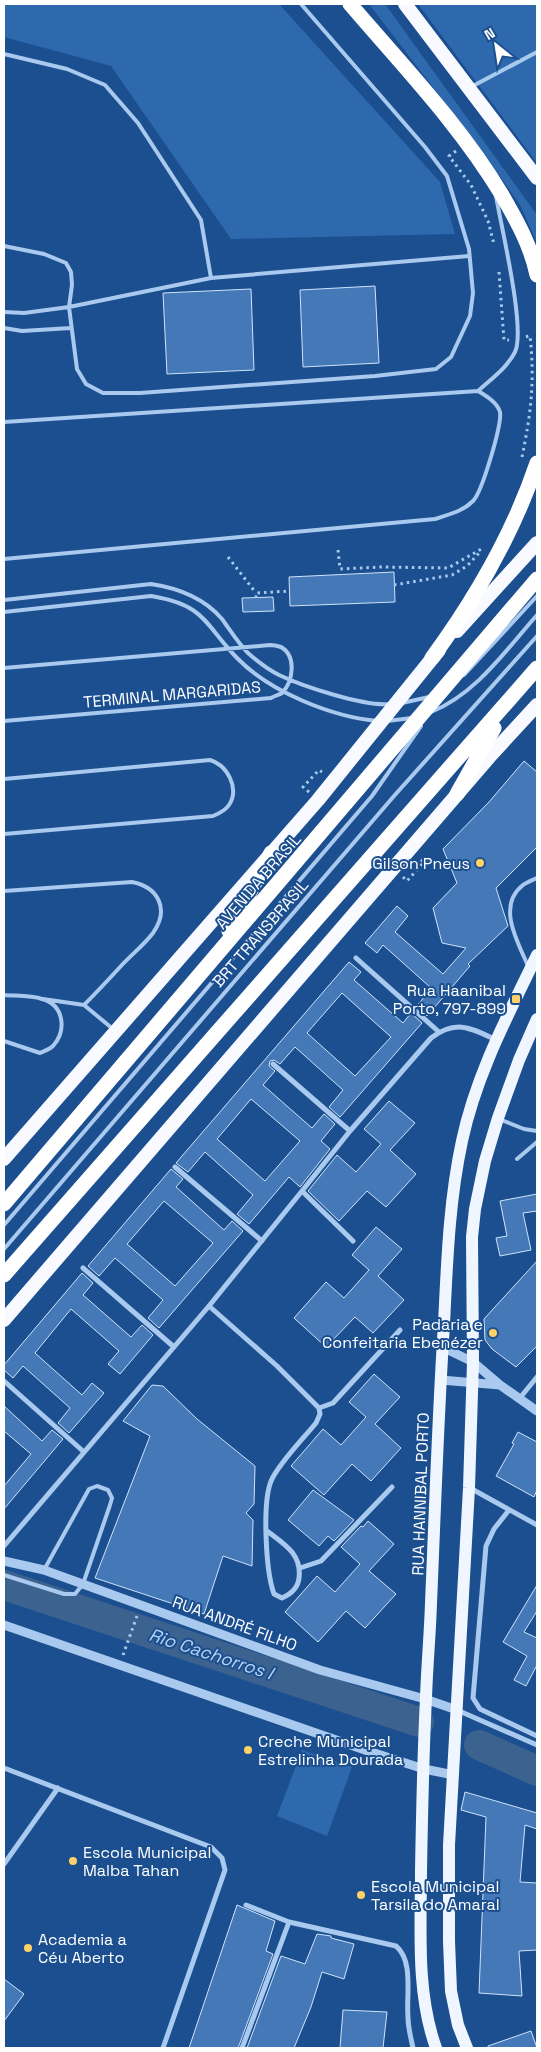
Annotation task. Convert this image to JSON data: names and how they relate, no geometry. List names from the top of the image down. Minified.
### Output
{"streets":{"highway":["AVENIDA BRASIL"],"main road":["RUA HANNIBAL PORTO"],"street":["RUA ANDRÉ FILHO"],"lane":["TERMINAL MARGARIDAS","BRT TRANSBRASIL"]},"crossings":[["RUA HANNIBAL PORTO","RUA ANDRÉ FILHO"]],"water":["Rio Cachorros I"],"places":{"other":["Gilson Pneus","Padaria e Confeitaria Ebenézer","Creche Municipal Estrelinha Dourada","Escola Municipal Malba Tahan","Escola Municipal Tarsila do Amaral","Academia a Céu Aberto"],"transit":["Rua Haanibal Porto, 797-899"]},"north":"top left"}
